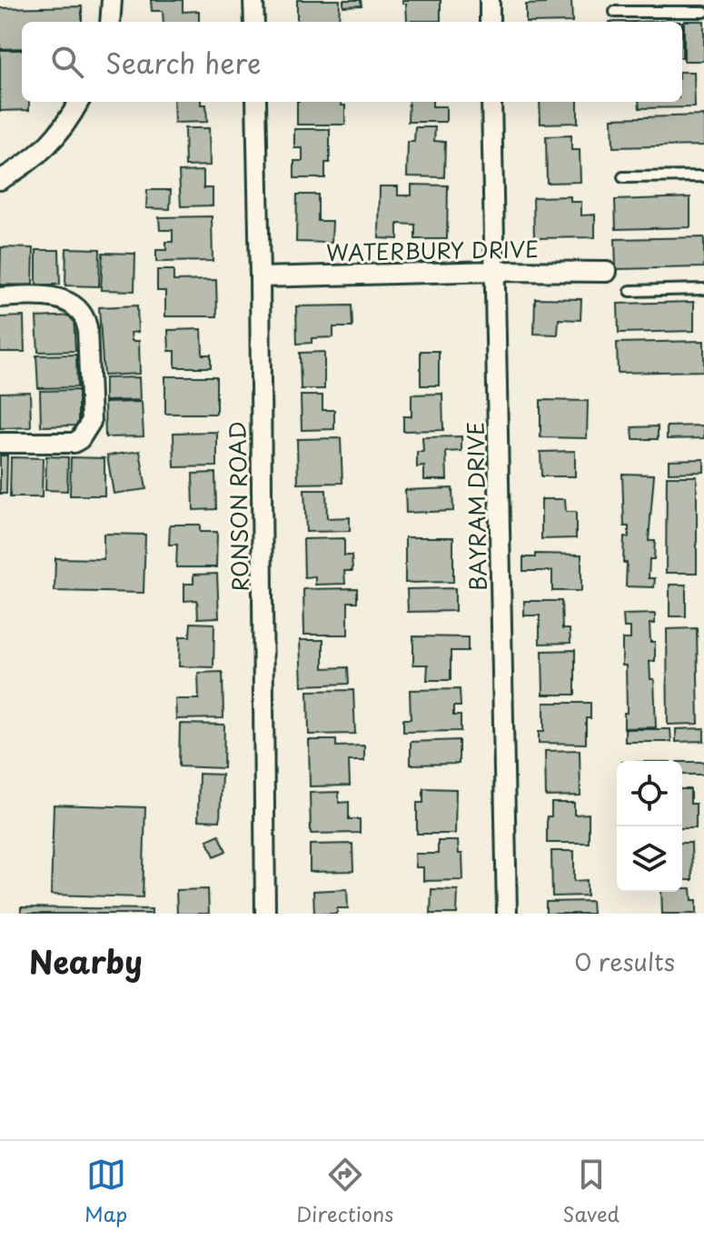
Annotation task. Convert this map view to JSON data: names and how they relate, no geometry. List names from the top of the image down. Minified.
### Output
{"streets":{"street":["WATERBURY DRIVE","RONSON ROAD","BAYRAM DRIVE"]},"crossings":[["WATERBURY DRIVE","RONSON ROAD"],["WATERBURY DRIVE","BAYRAM DRIVE"]],"page":{"search":"Search here","heading":["Nearby","0 results"],"nav":["Map","Directions","Saved"]}}
